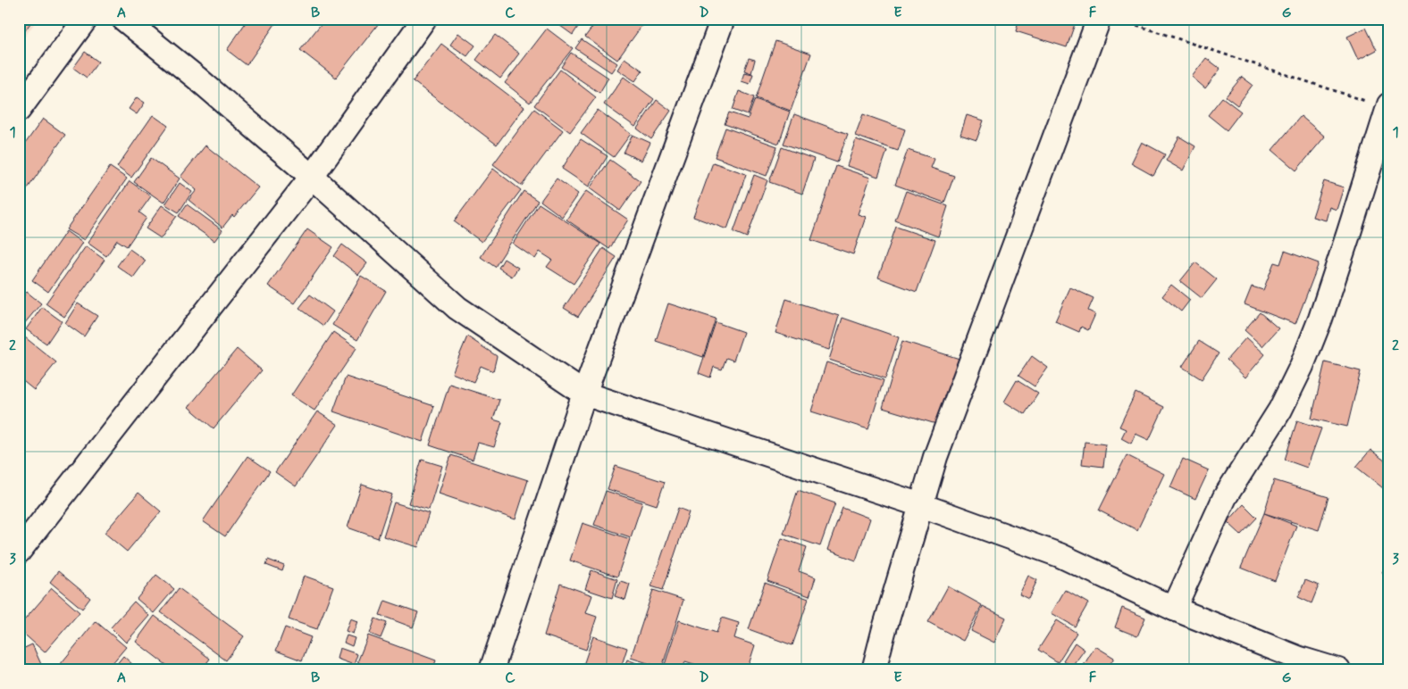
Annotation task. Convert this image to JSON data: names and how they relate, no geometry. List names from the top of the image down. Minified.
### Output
{"grid":{"columns":["A","B","C","D","E","F","G"],"rows":["1","2","3"]}}
